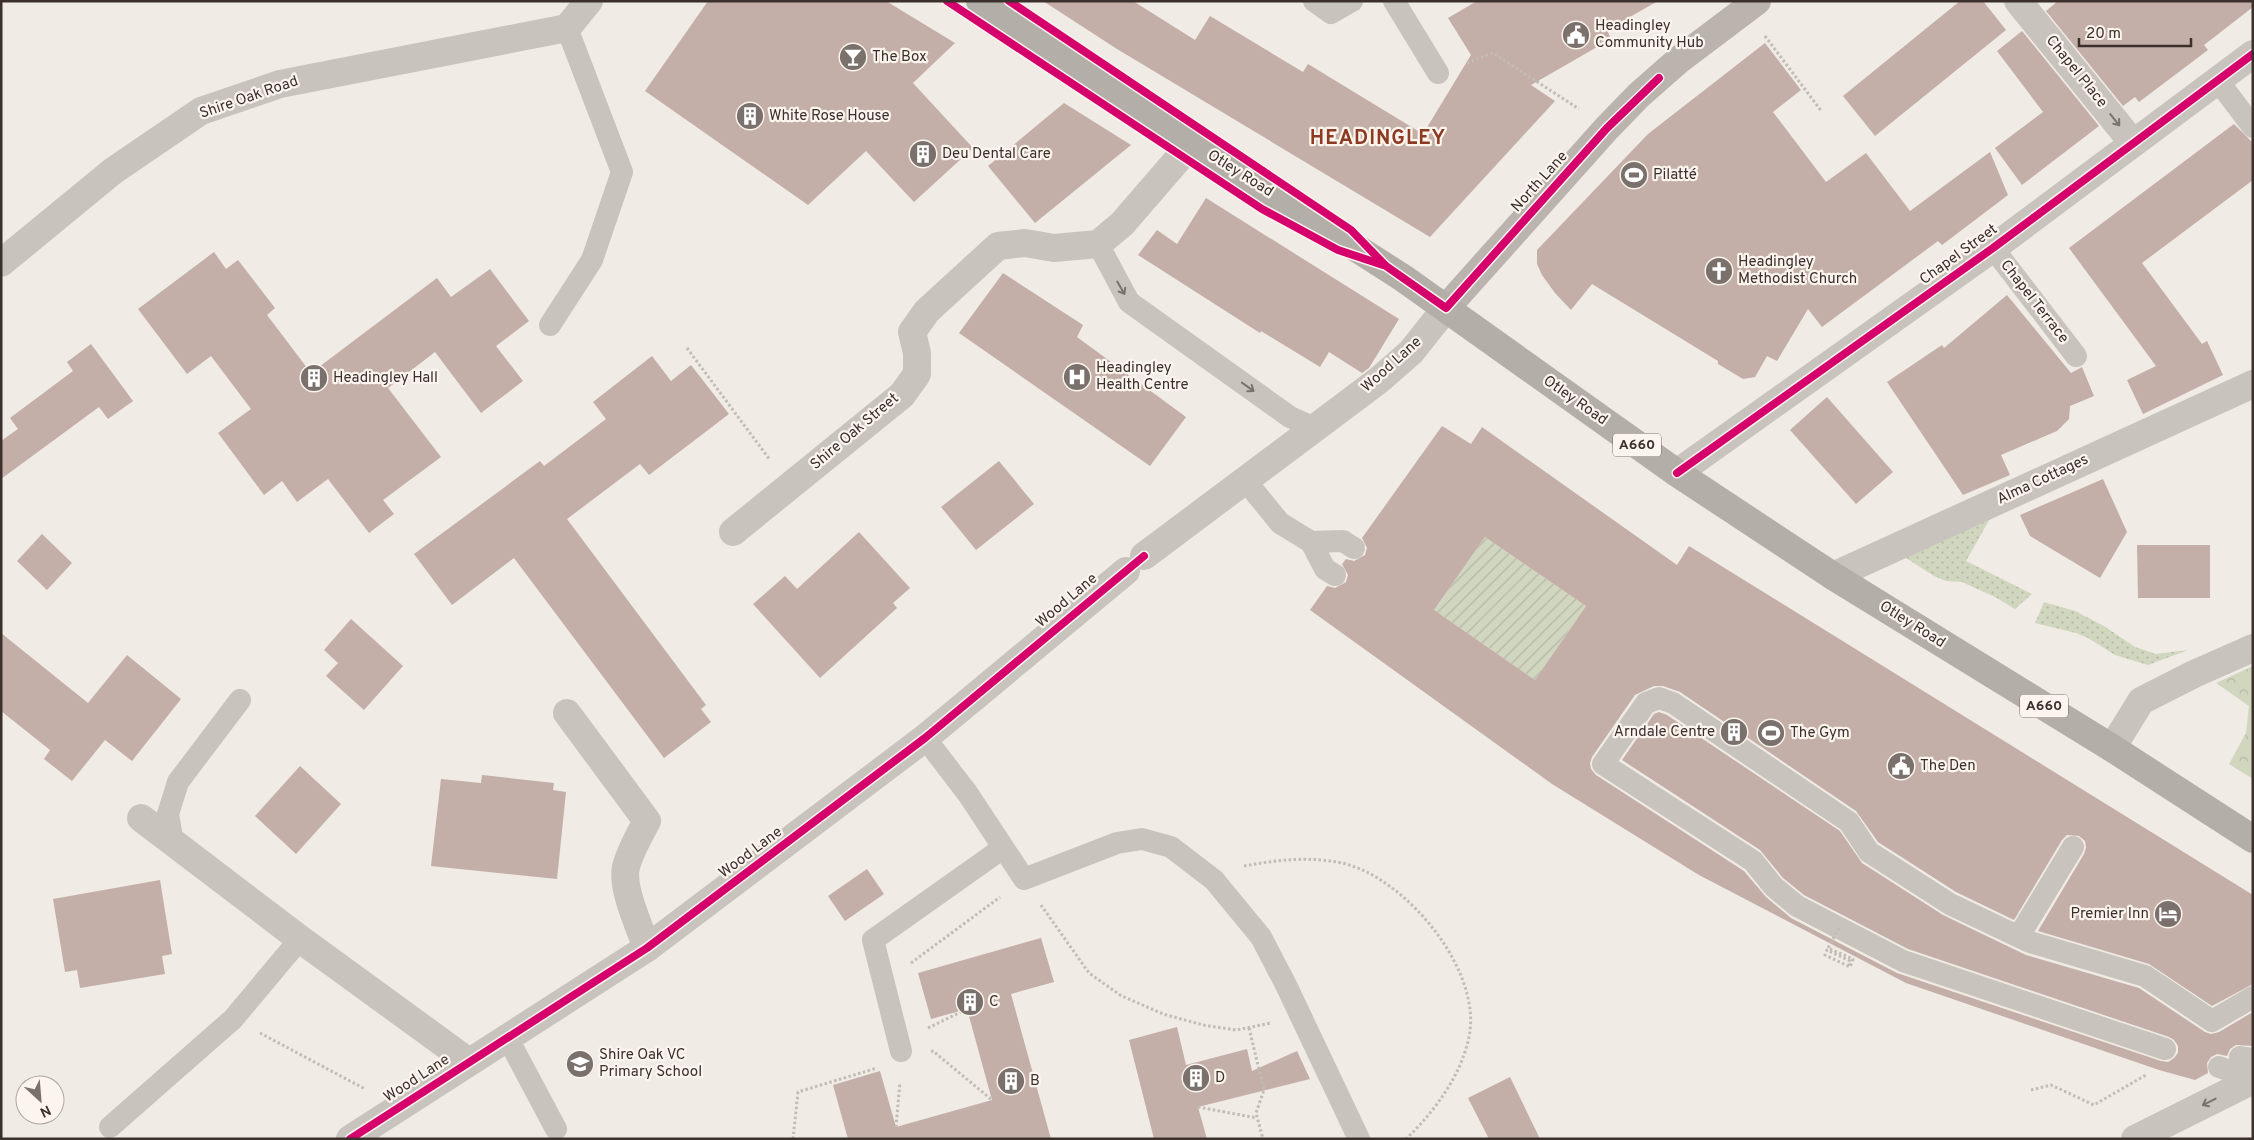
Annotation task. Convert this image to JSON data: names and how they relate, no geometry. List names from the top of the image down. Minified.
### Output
{"streets":{"highway":["Otley Road","A660"],"main road":["North Lane"],"street":["Chapel Place","Shire Oak Road","Chapel Street","Wood Lane","Shire Oak Street","Alma Cottages"],"lane":["Chapel Terrace"]},"crossings":[["Chapel Place","Chapel Street"],["Otley Road","North Lane"],["Otley Road","Chapel Street"],["Otley Road","Wood Lane"],["Otley Road","Alma Cottages"],["North Lane","Wood Lane"],["Chapel Street","Chapel Terrace"]],"one_way":["Chapel Place"],"districts":["HEADINGLEY"],"places":{"public building":["Headingley Community Hub","The Den"],"bar":["The Box"],"building":["White Rose House","Deu Dental Care","Headingley Hall","Arndale Centre","C","D","B"],"sports":["Pilatté","The Gym"],"church":["Headingley Methodist Church"],"hospital":["Headingley Health Centre"],"hotel":["Premier Inn"],"school or university":["Shire Oak VC Primary School"]},"scale_bar":"20 m","north":"bottom right"}
